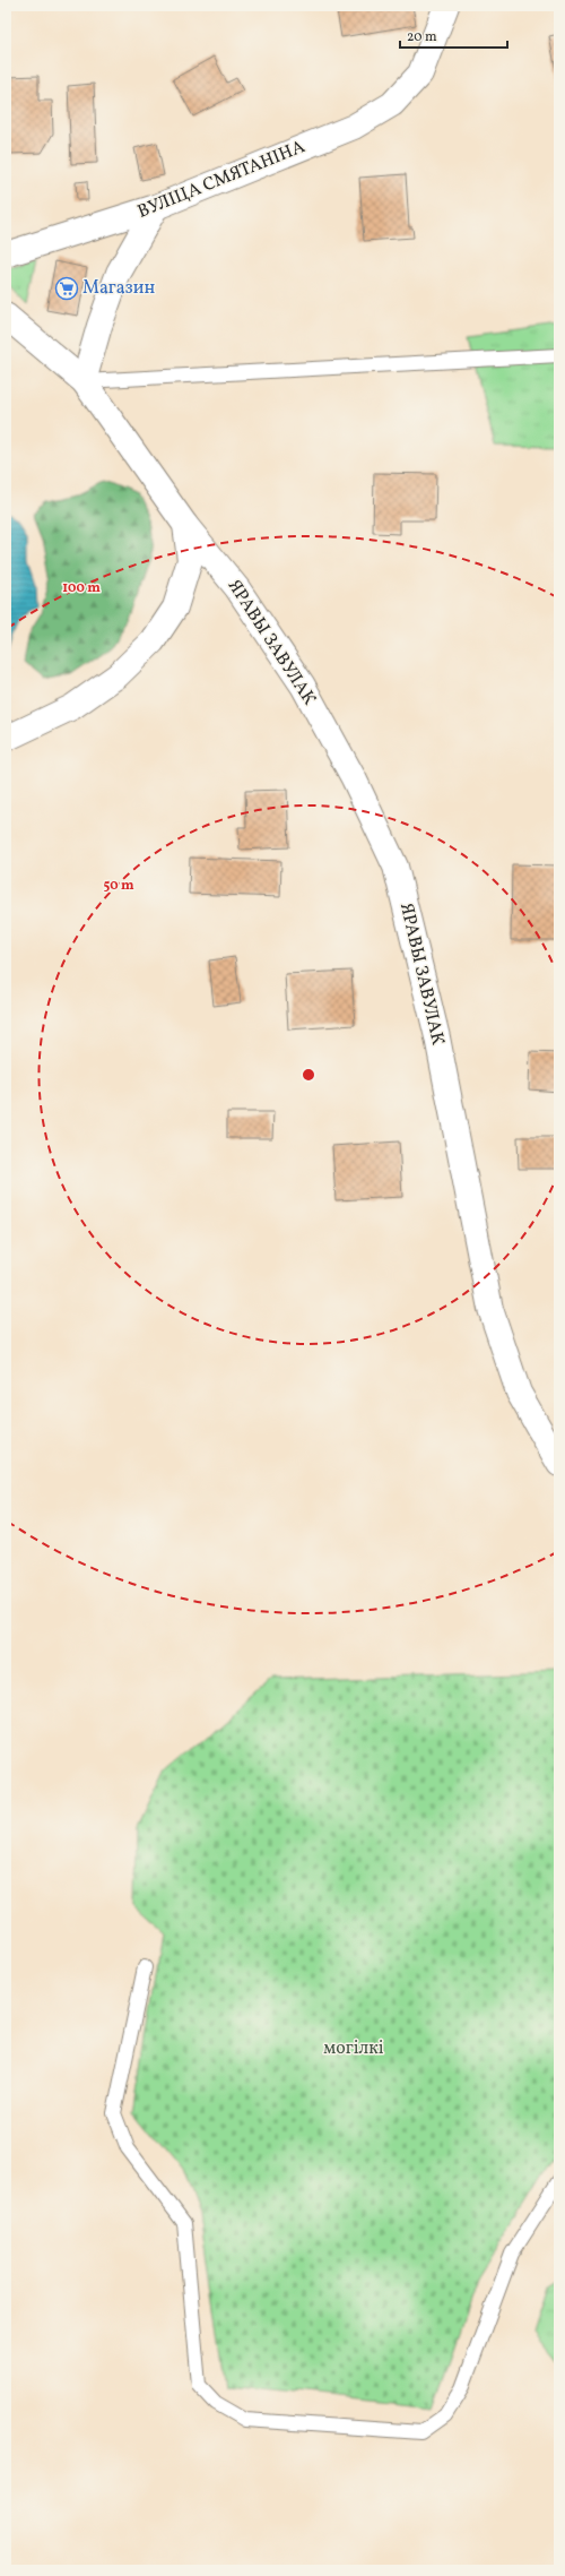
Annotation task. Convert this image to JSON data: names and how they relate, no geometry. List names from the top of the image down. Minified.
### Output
{"streets":{"street":["ВУЛІЦА СМЯТАНІНА","ЯРАВЫ ЗАВУЛАК"]},"parks":["могілкі"],"places":{"supermarket":["Магазин"]},"scale_bar":"20 m","rings":["100 m","50 m"]}
